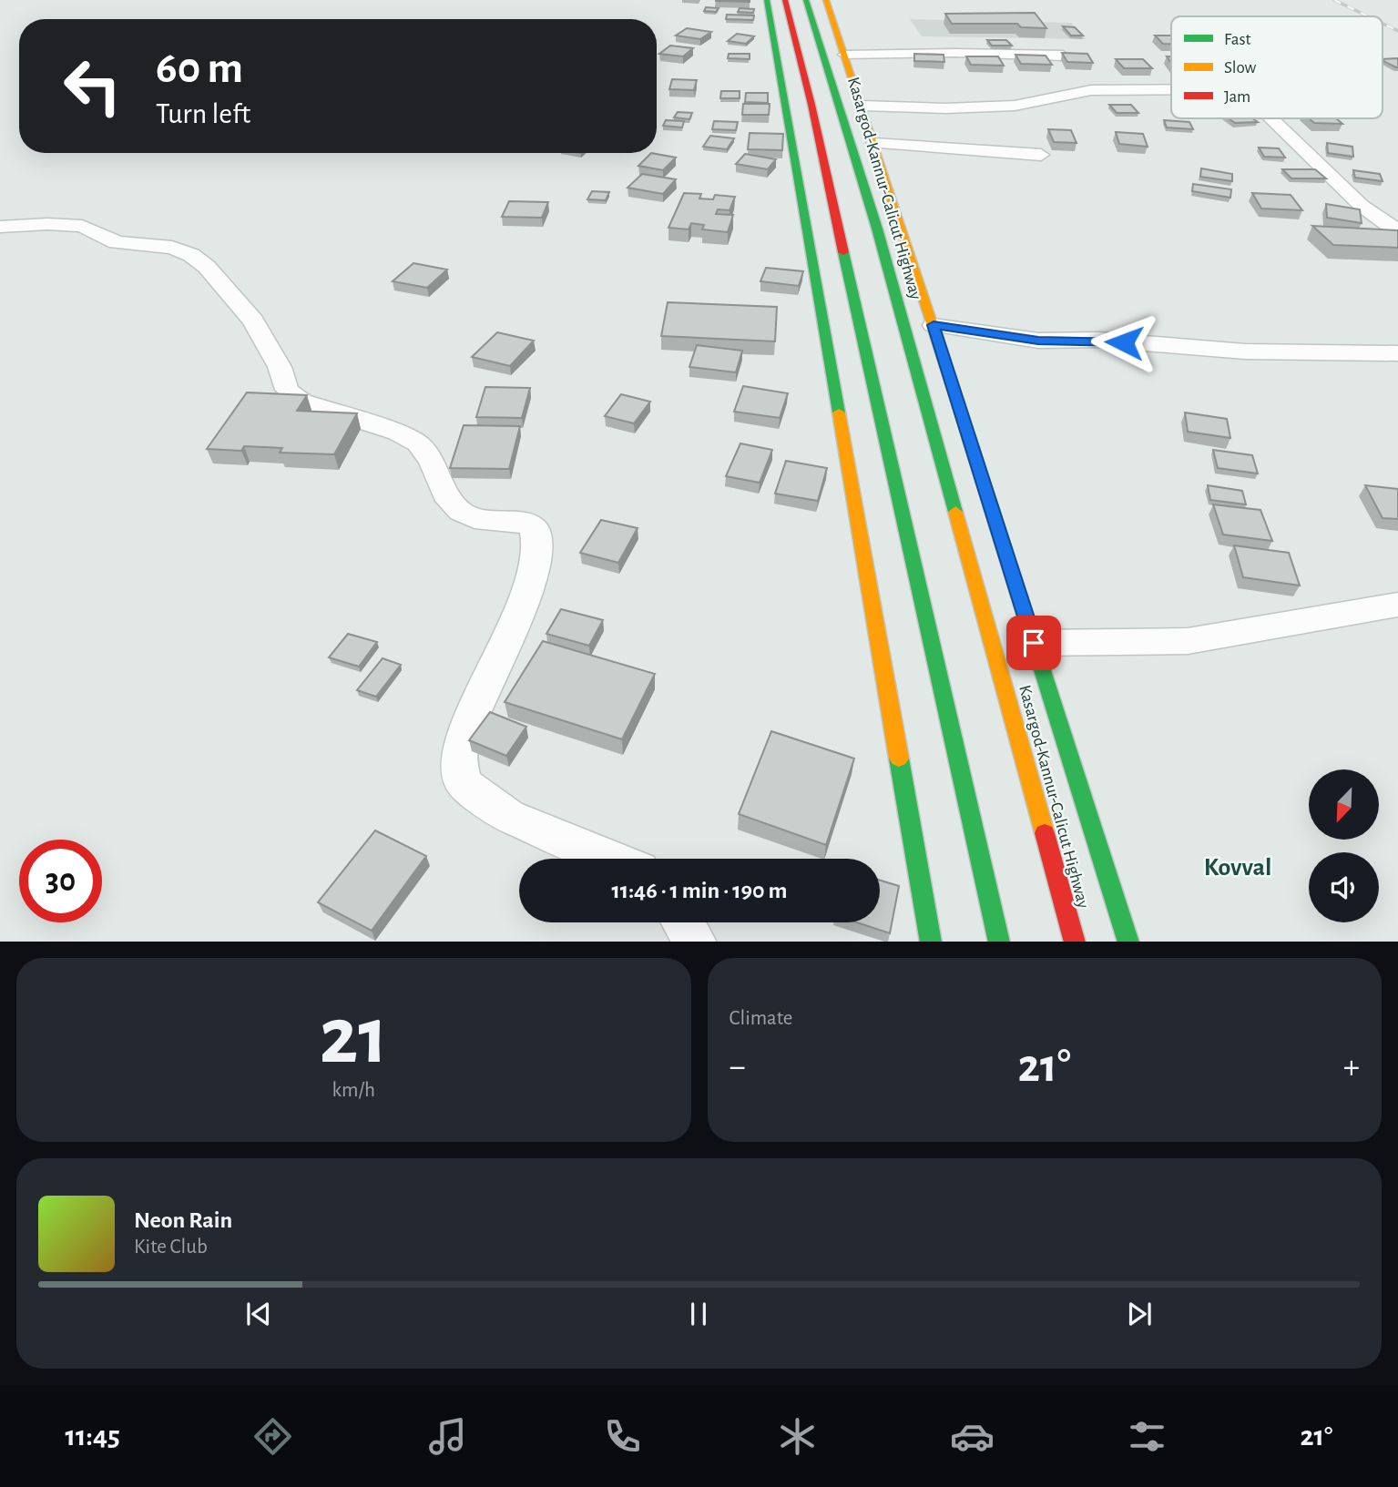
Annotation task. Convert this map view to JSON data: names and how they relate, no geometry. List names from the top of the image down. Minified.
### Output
{"streets":{"main road":["Kasargod-Kannur-Calicut Highway"]},"districts":["Kovval"],"legend":["Fast","Slow","Jam"],"north":"bottom left","page":{"turn":["60 m","Turn left"],"limit":"30","trip":"11:46 · 1 min · 190 m","tile":[["21","km/h"],"Climate"],"heat":["−","21°","+"],"song":["Neon Rain","Kite Club"],"tabs":["11:45","21°"]}}
